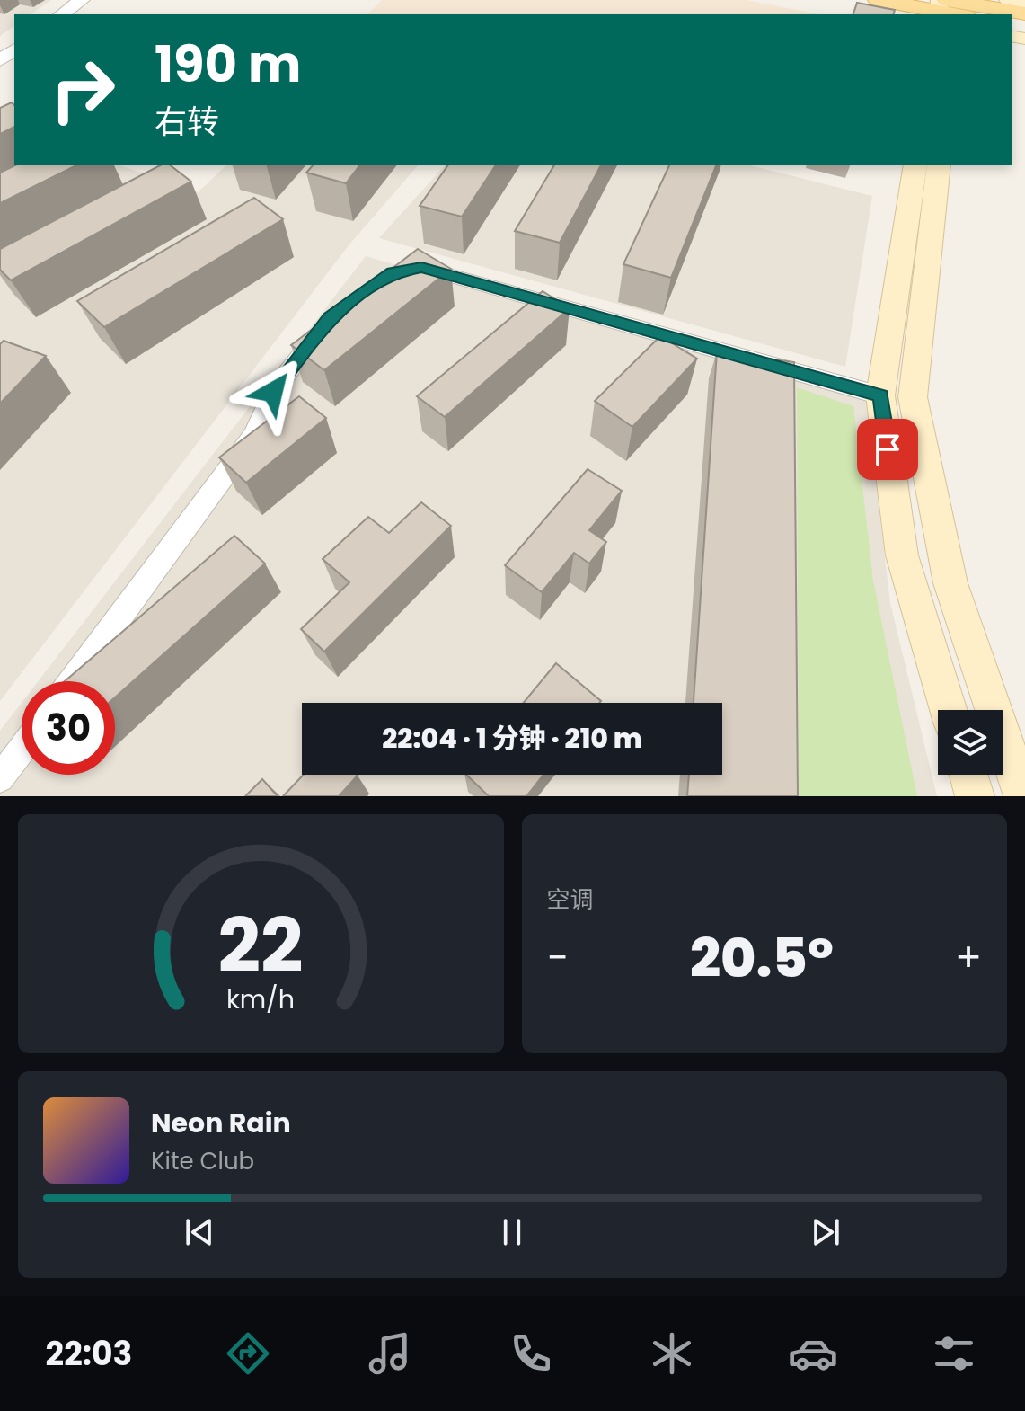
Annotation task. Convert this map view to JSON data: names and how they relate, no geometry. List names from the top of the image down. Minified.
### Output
{"page":{"turn":["190 m","右转"],"limit":"30","trip":"22:04 · 1 分钟 · 210 m","tile":"空调","heat":["−","20.5°","+"],"song":["Neon Rain","Kite Club"],"tabs":"22:03","gauge":["22","km/h"]}}
